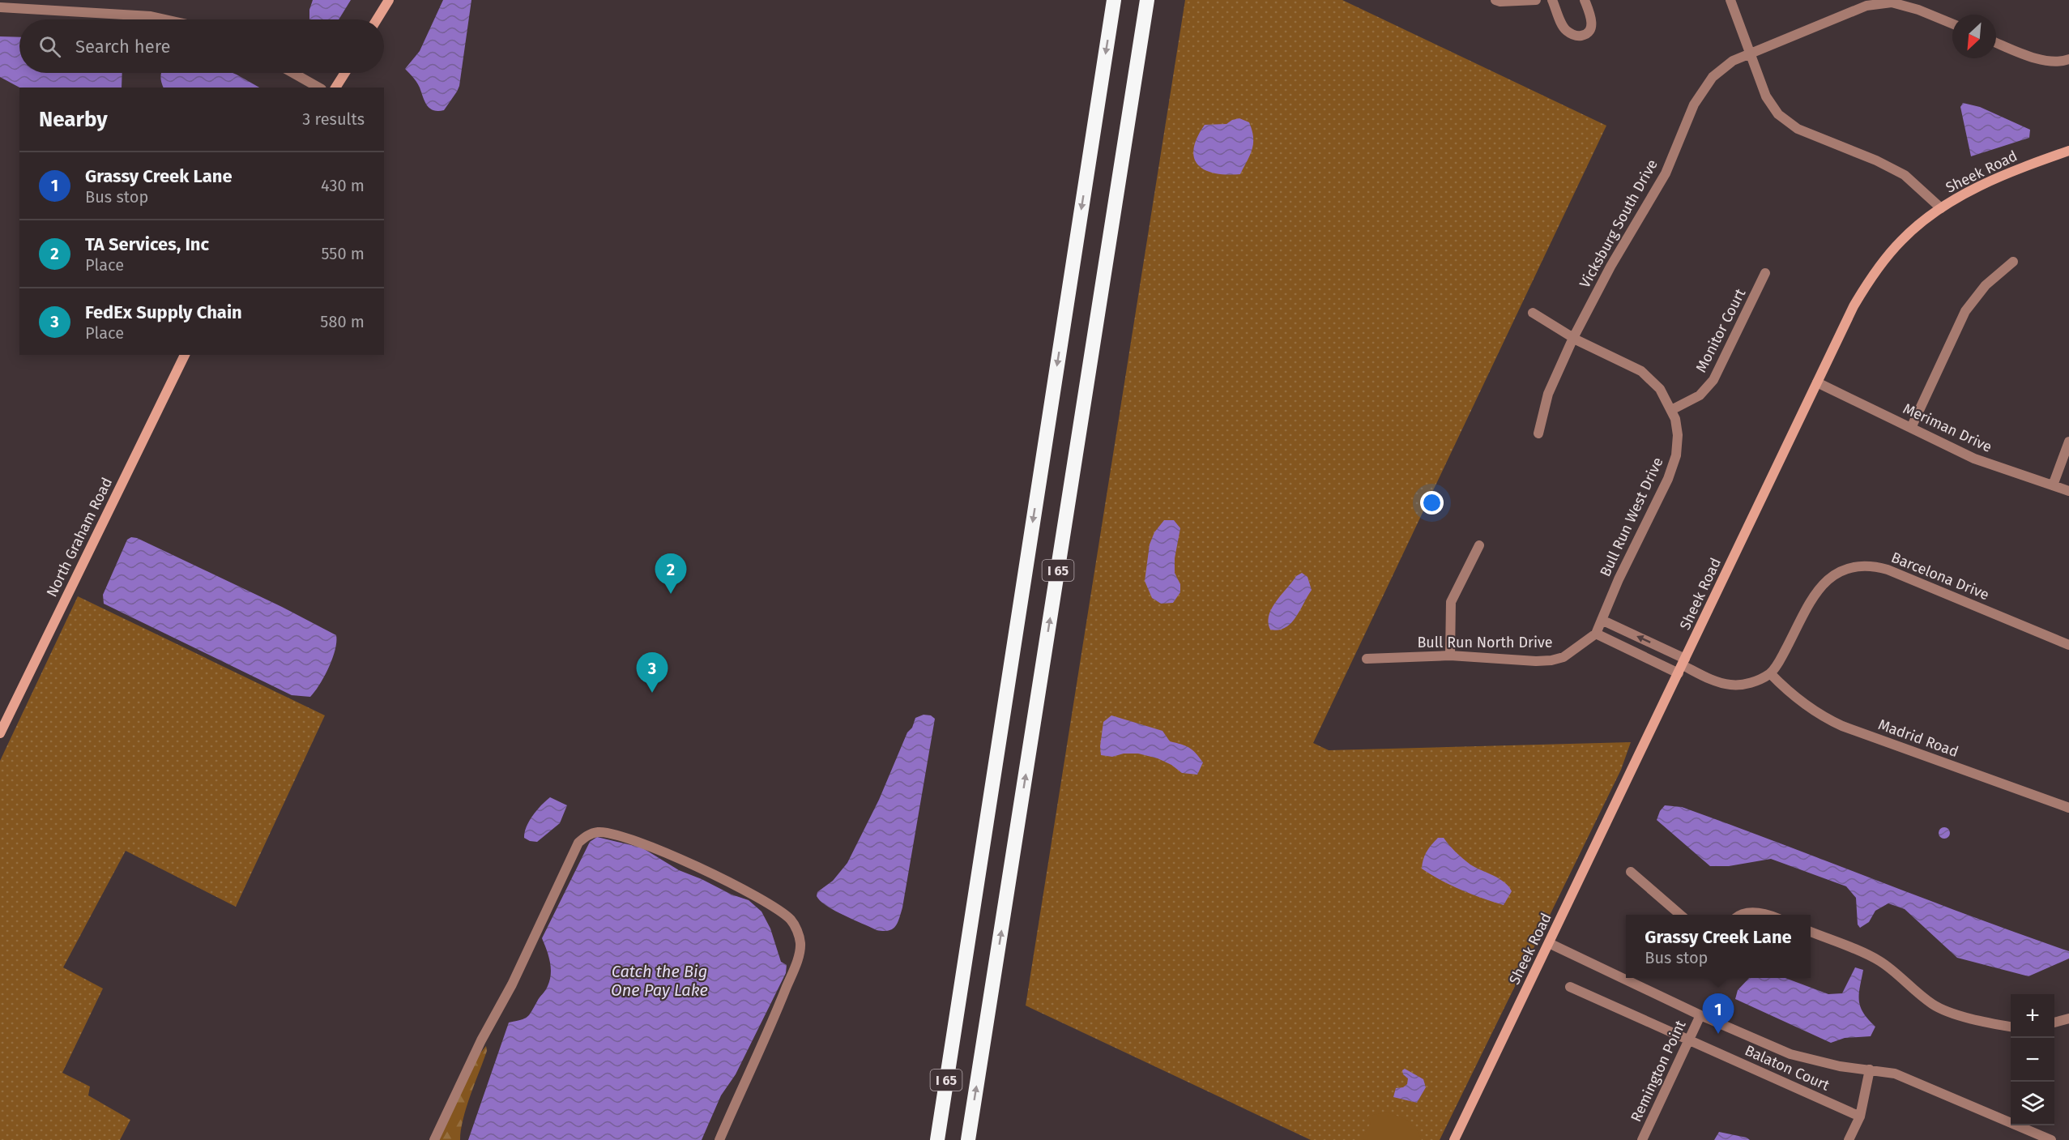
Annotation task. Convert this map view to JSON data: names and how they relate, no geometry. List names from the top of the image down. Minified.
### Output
{"streets":{"highway":["I 65"],"street":["Sheek Road","Vicksburg South Drive","Monitor Court","Meriman Drive","Bull Run West Drive","North Graham Road","Barcelona Drive","Bull Run North Drive","Madrid Road","Balaton Court","Remington Point"]},"crossings":[["Sheek Road","Meriman Drive"],["Vicksburg South Drive","Bull Run West Drive"],["Monitor Court","Bull Run West Drive"],["Bull Run West Drive","Bull Run North Drive"],["Barcelona Drive","Madrid Road"],["Balaton Court","Remington Point"]],"water":["Catch the Big One Pay Lake"],"north":"bottom left","page":{"search":"Search here","heading":["Nearby","3 results"],"list":[{"mark":"1","name":"Grassy Creek Lane","note":"Bus stop","value":"430 m"},{"mark":"2","name":"TA Services, Inc","note":"Place","value":"550 m"},{"mark":"3","name":"FedEx Supply Chain","note":"Place","value":"580 m"}],"pins":["2","3","1"],"popup":["Grassy Creek Lane","Bus stop"],"map_buttons":["+","−"]}}
